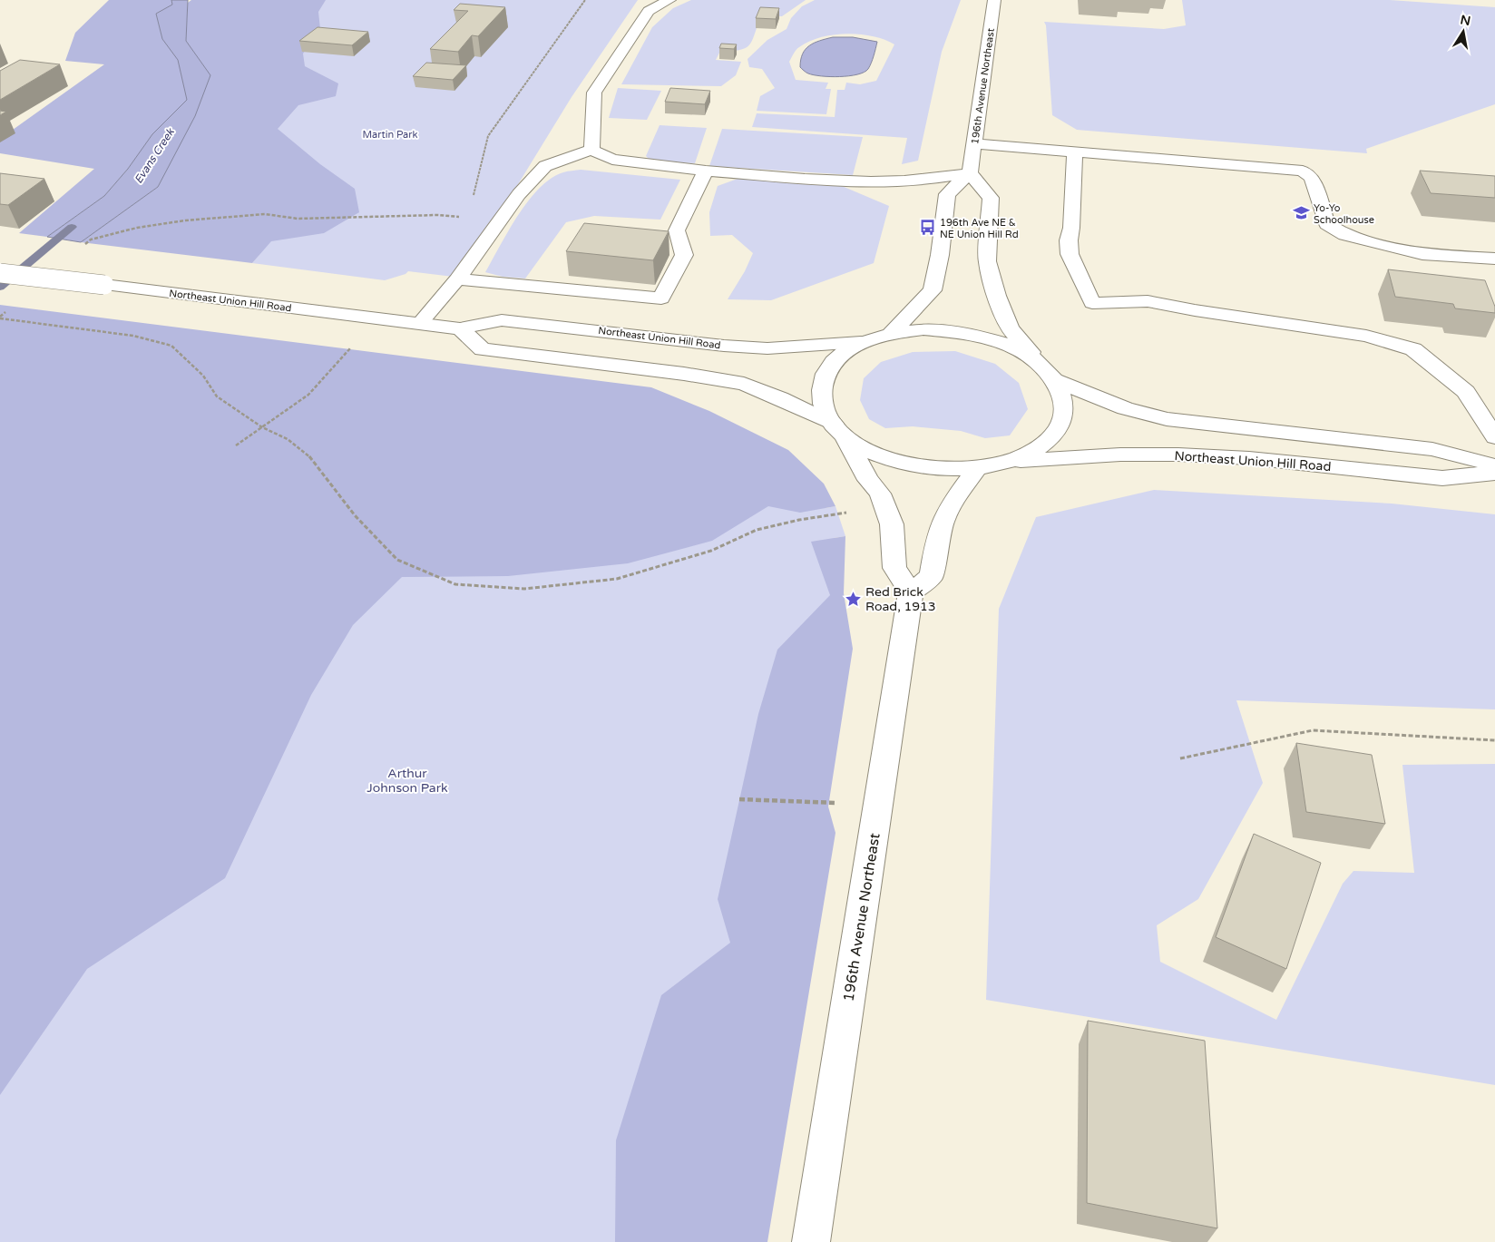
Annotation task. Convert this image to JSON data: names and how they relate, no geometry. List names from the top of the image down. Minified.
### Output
{"streets":{"street":["196th Avenue Northeast","Northeast Union Hill Road"]},"water":["Evans Creek"],"parks":["Martin Park","Arthur Johnson Park"],"places":{"school or university":["Yo-Yo Schoolhouse"],"bus stop":["196th Ave NE & NE Union Hill Rd"],"place":["Red Brick Road, 1913"]},"north":"top"}
